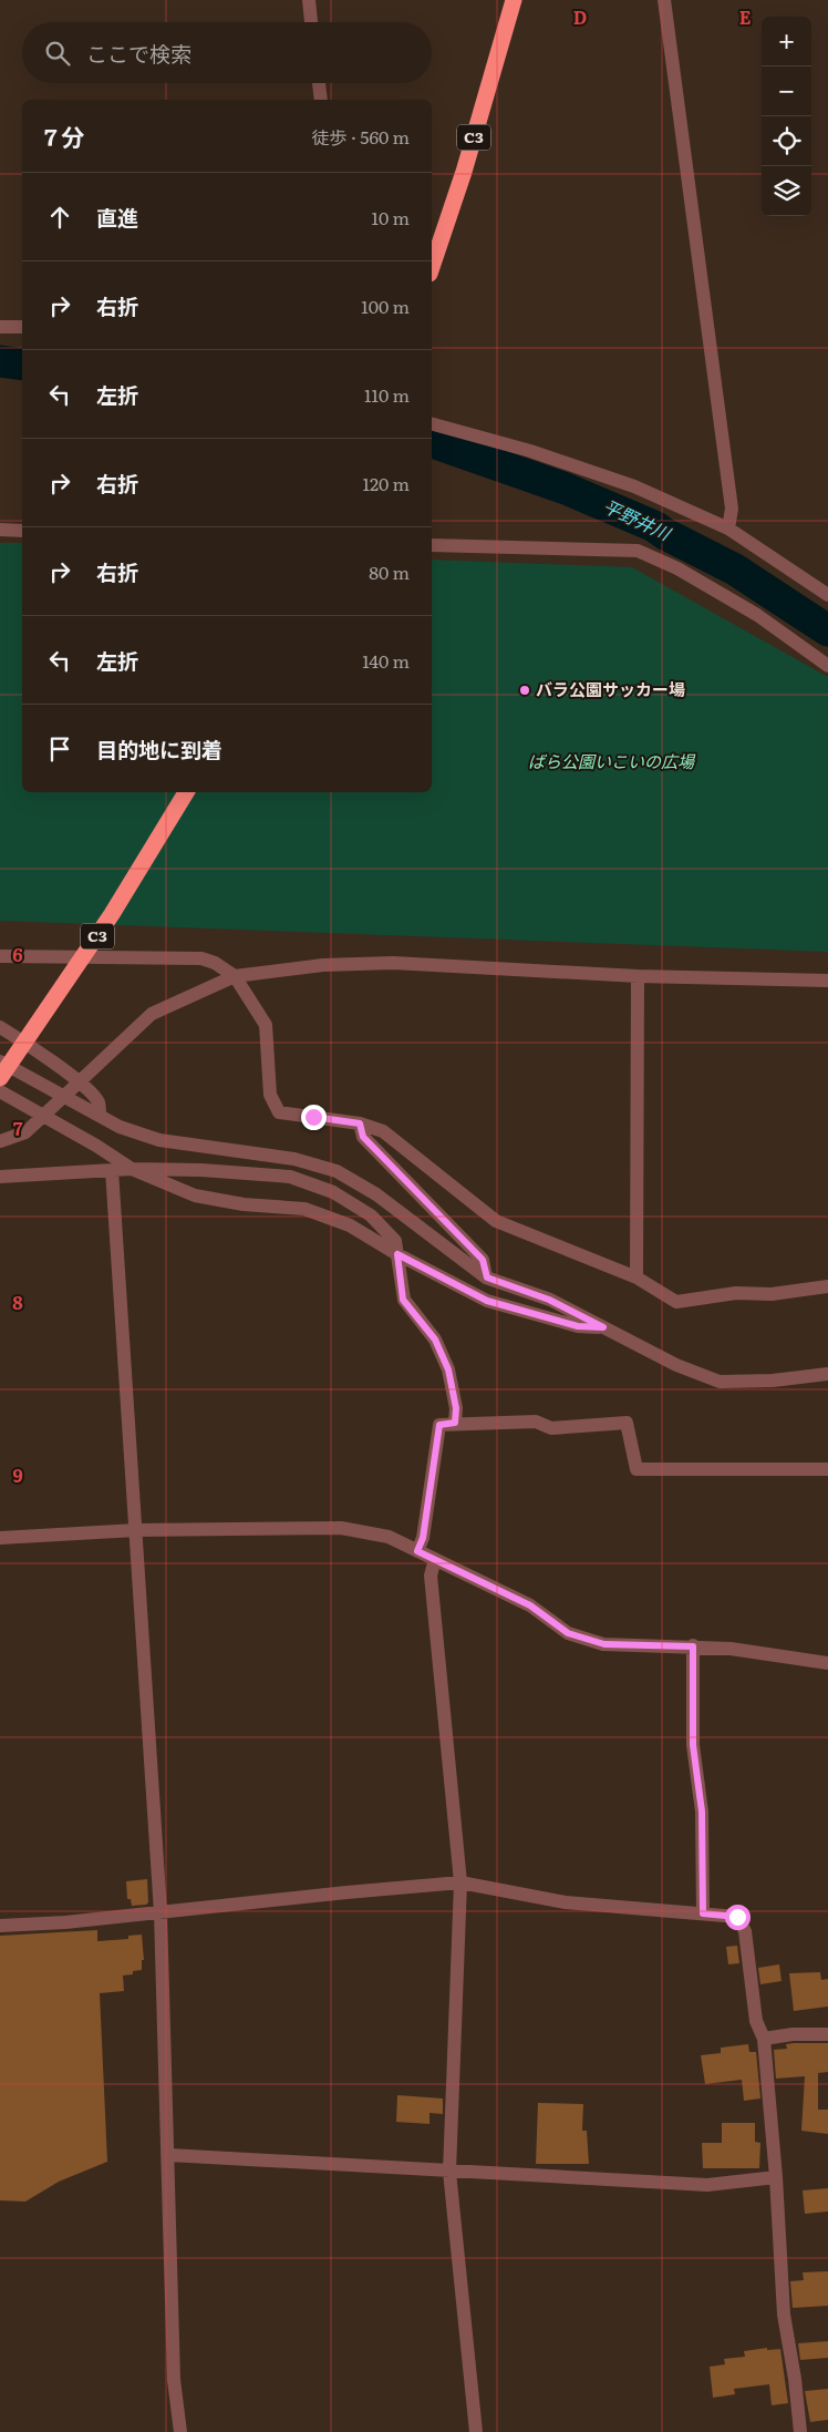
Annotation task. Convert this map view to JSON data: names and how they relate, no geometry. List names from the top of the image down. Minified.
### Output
{"streets":{"highway":["C3"]},"water":["平野井川"],"parks":["ばら公園いこいの広場"],"places":["バラ公園サッカー場"],"page":{"map_buttons":["+","−"],"search":"ここで検索","heading":["7 分","徒歩 · 560 m"],"list":[["直進","10 m"],["右折","100 m"],["左折","110 m"],["右折","120 m"],["右折","80 m"],["左折","140 m"],"目的地に到着"]},"grid":{"columns":["D","E"],"rows":["6","7","8","9"]}}
